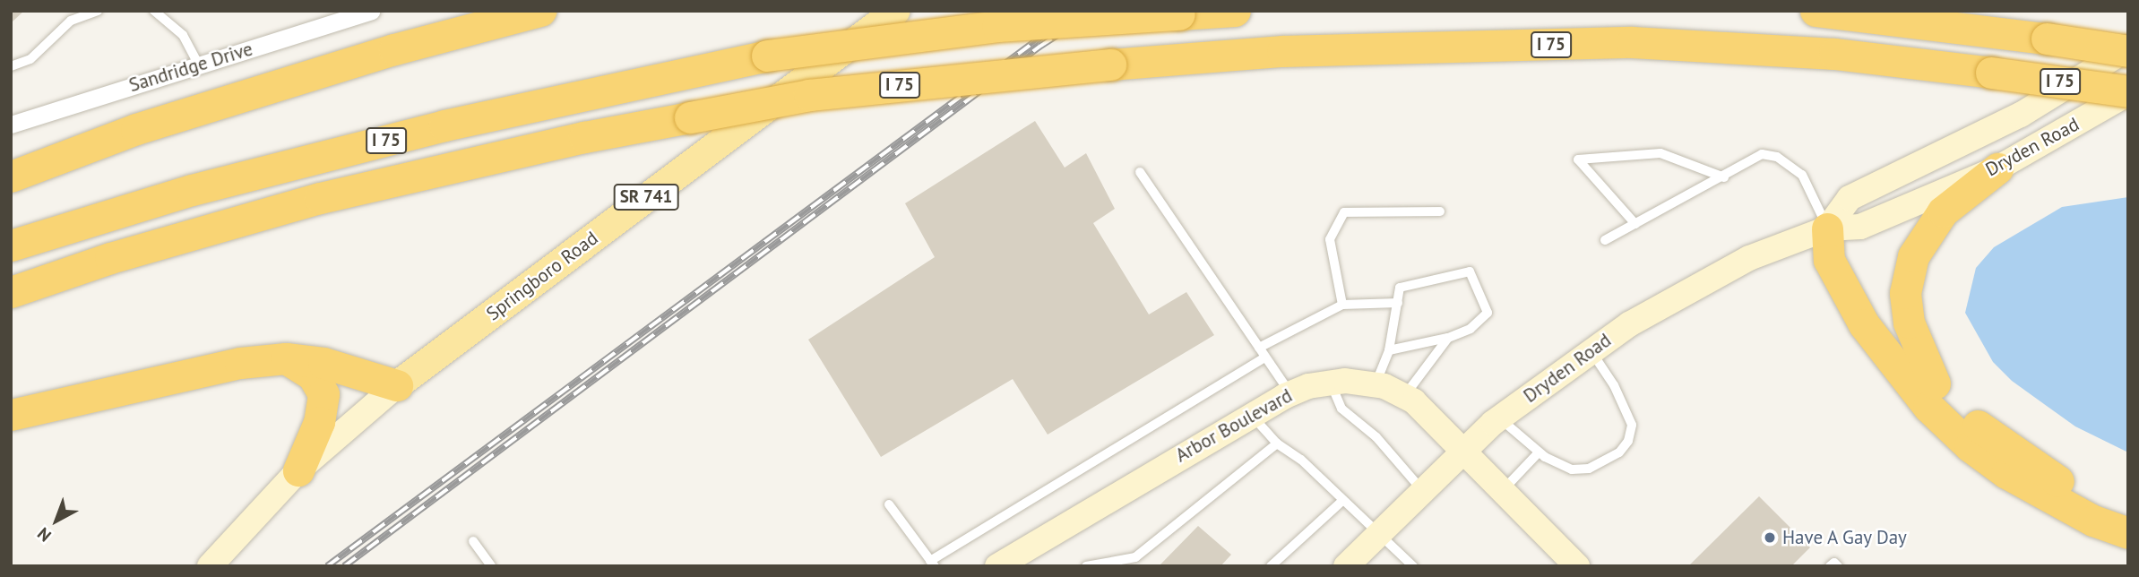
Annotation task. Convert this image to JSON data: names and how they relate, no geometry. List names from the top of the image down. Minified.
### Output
{"streets":{"highway":["I 75"],"main road":["Dryden Road","SR 741","Springboro Road","Arbor Boulevard"],"street":["Sandridge Drive"]},"crossings":[["I 75","Dryden Road"],["Dryden Road","Arbor Boulevard"]],"places":["Have A Gay Day"],"north":"bottom left"}
